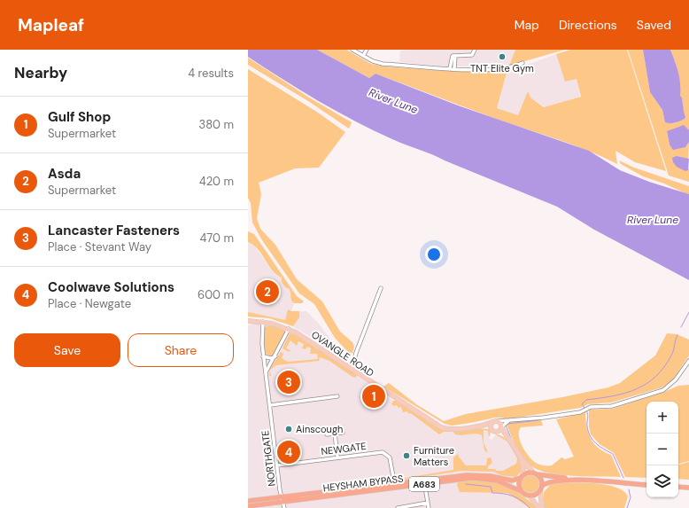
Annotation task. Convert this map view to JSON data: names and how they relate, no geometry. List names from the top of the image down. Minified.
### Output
{"streets":{"highway":["HEYSHAM BYPASS","A683"],"main road":["OVANGLE ROAD"],"street":["NEWGATE","NORTHGATE"]},"crossings":[["OVANGLE ROAD","NORTHGATE"],["NEWGATE","NORTHGATE"],["NORTHGATE","HEYSHAM BYPASS"],["NORTHGATE","A683"],["HEYSHAM BYPASS","A683"]],"water":["River Lune"],"places":["TNT Elite Gym","Ainscough","Furniture Matters"],"page":{"header":"Mapleaf","nav":["Map","Directions","Saved"],"heading":["Nearby","4 results"],"list":[{"mark":"1","name":"Gulf Shop","note":"Supermarket","value":"380 m"},{"mark":"2","name":"Asda","note":"Supermarket","value":"420 m"},{"mark":"3","name":"Lancaster Fasteners","note":"Place · Stevant Way","value":"470 m"},{"mark":"4","name":"Coolwave Solutions","note":"Place · Newgate","value":"600 m"}],"pins":["2","3","1","4"],"buttons":["Save","Share"],"map_buttons":["+","−"]}}
